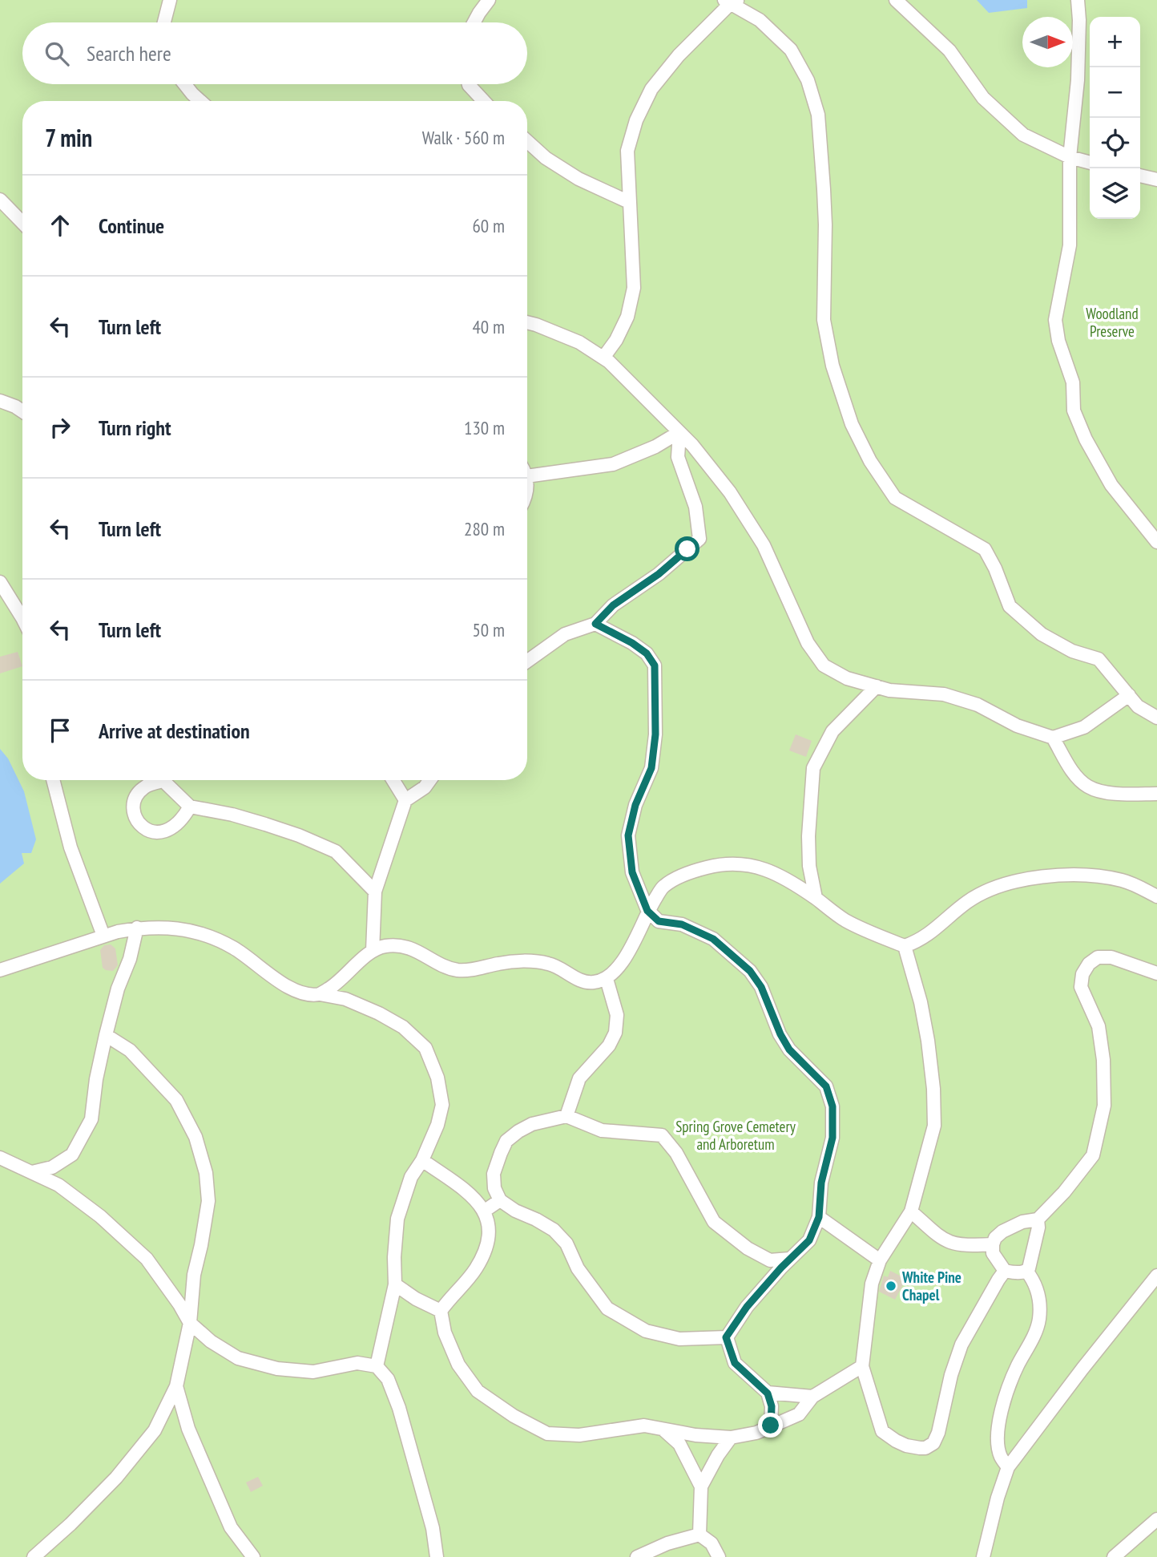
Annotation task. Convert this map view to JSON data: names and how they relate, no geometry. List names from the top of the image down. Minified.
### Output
{"parks":["Woodland Preserve","Spring Grove Cemetery and Arboretum"],"places":["White Pine Chapel"],"north":"right","page":{"map_buttons":["+","−"],"search":"Search here","heading":["7 min","Walk · 560 m"],"list":[["Continue","60 m"],["Turn left","40 m"],["Turn right","130 m"],["Turn left","280 m"],["Turn left","50 m"],"Arrive at destination"]}}
